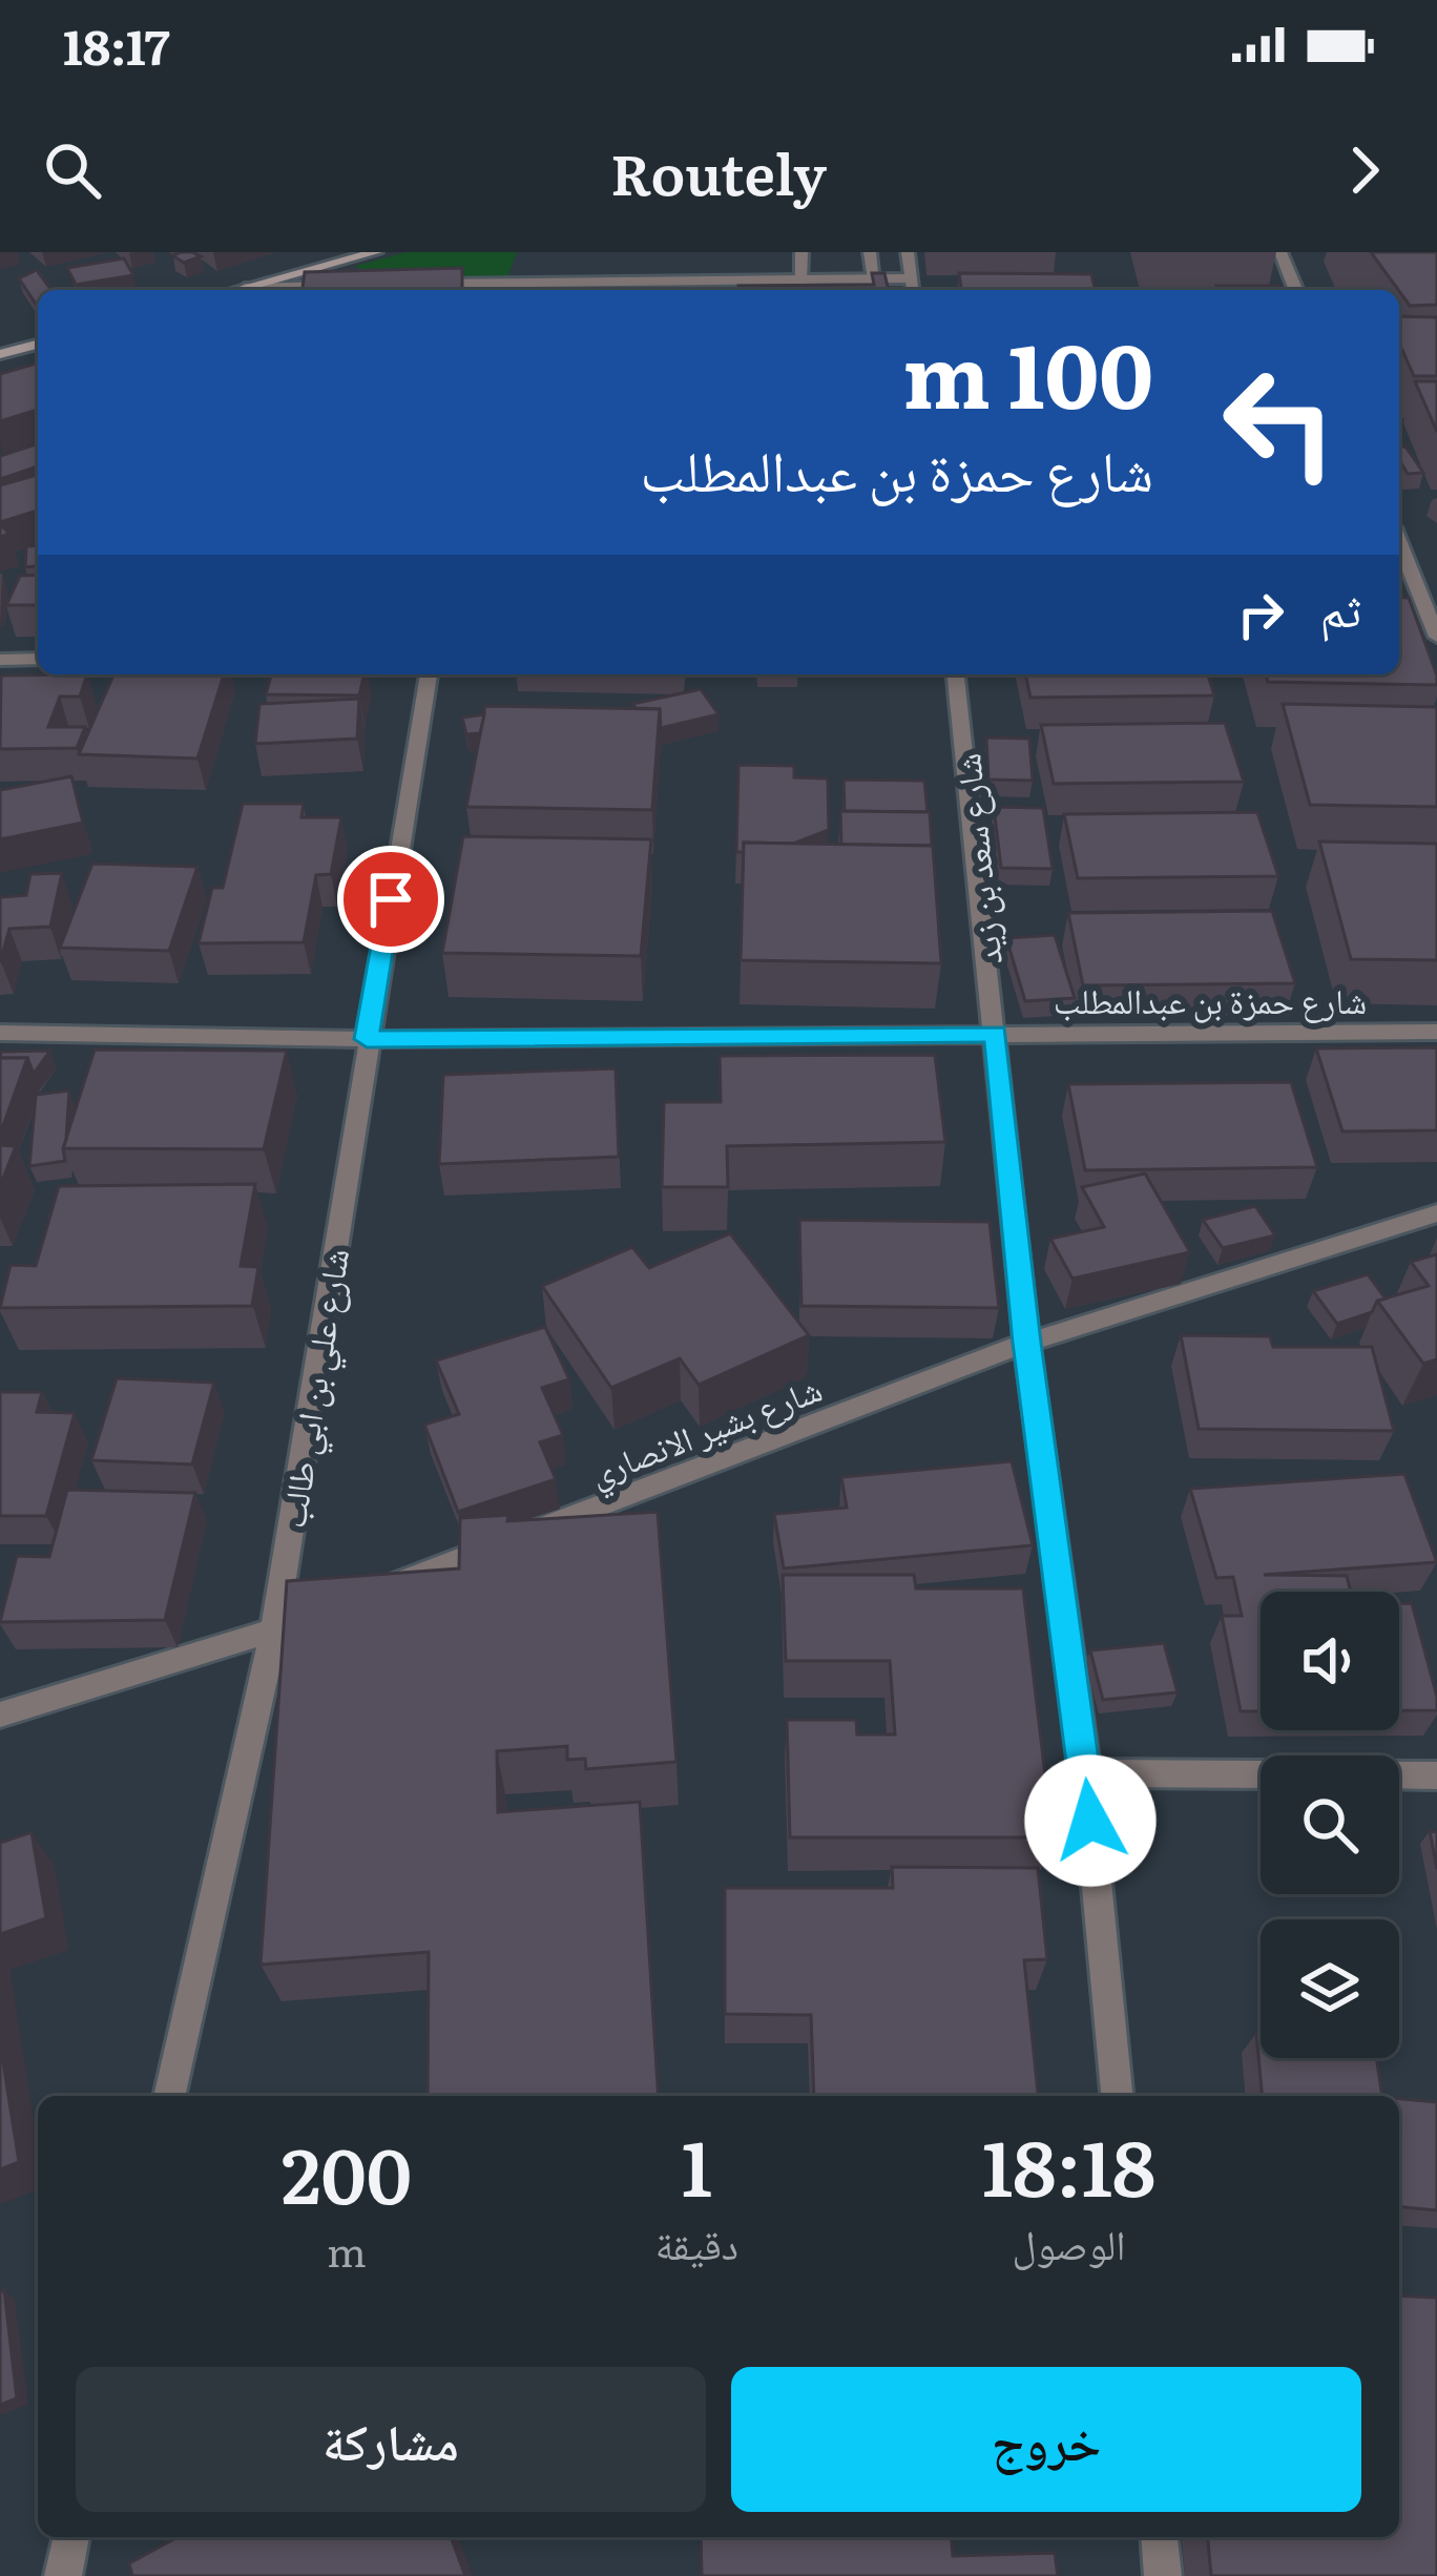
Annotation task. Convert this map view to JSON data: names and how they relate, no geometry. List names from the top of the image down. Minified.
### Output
{"streets":{"street":["شارع سعد بن زيد","شارع حمزة بن عبدالمطلب","شارع علي بن ابي طالب","شارع بشير الانصاري"]},"crossings":[["شارع سعد بن زيد","شارع حمزة بن عبدالمطلب"],["شارع سعد بن زيد","شارع بشير الانصاري"],["شارع حمزة بن عبدالمطلب","شارع علي بن ابي طالب"]],"page":{"status":"18:17","header":"Routely","turn":["100 m","شارع حمزة بن عبدالمطلب"],"then":"ثم","eta":["18:18","الوصول","1","دقيقة","200","m"],"buttons":["خروج","مشاركة"]}}
